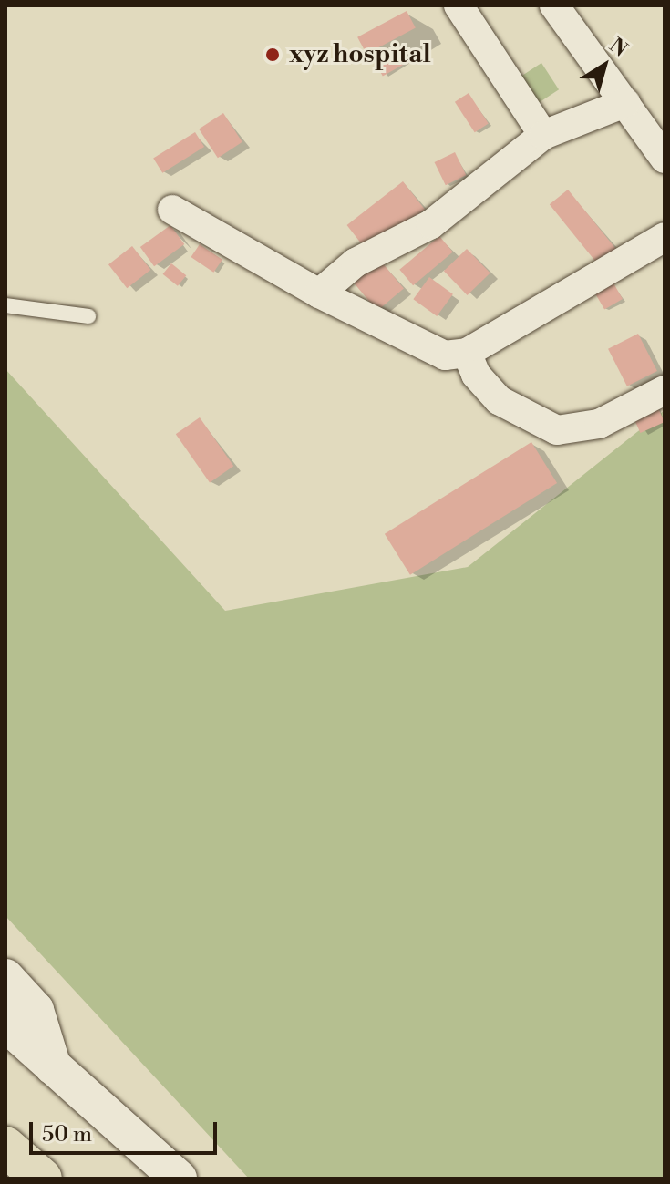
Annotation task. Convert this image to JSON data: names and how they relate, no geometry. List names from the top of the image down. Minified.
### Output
{"places":["xyz hospital"],"scale_bar":"50 m","north":"top right"}
